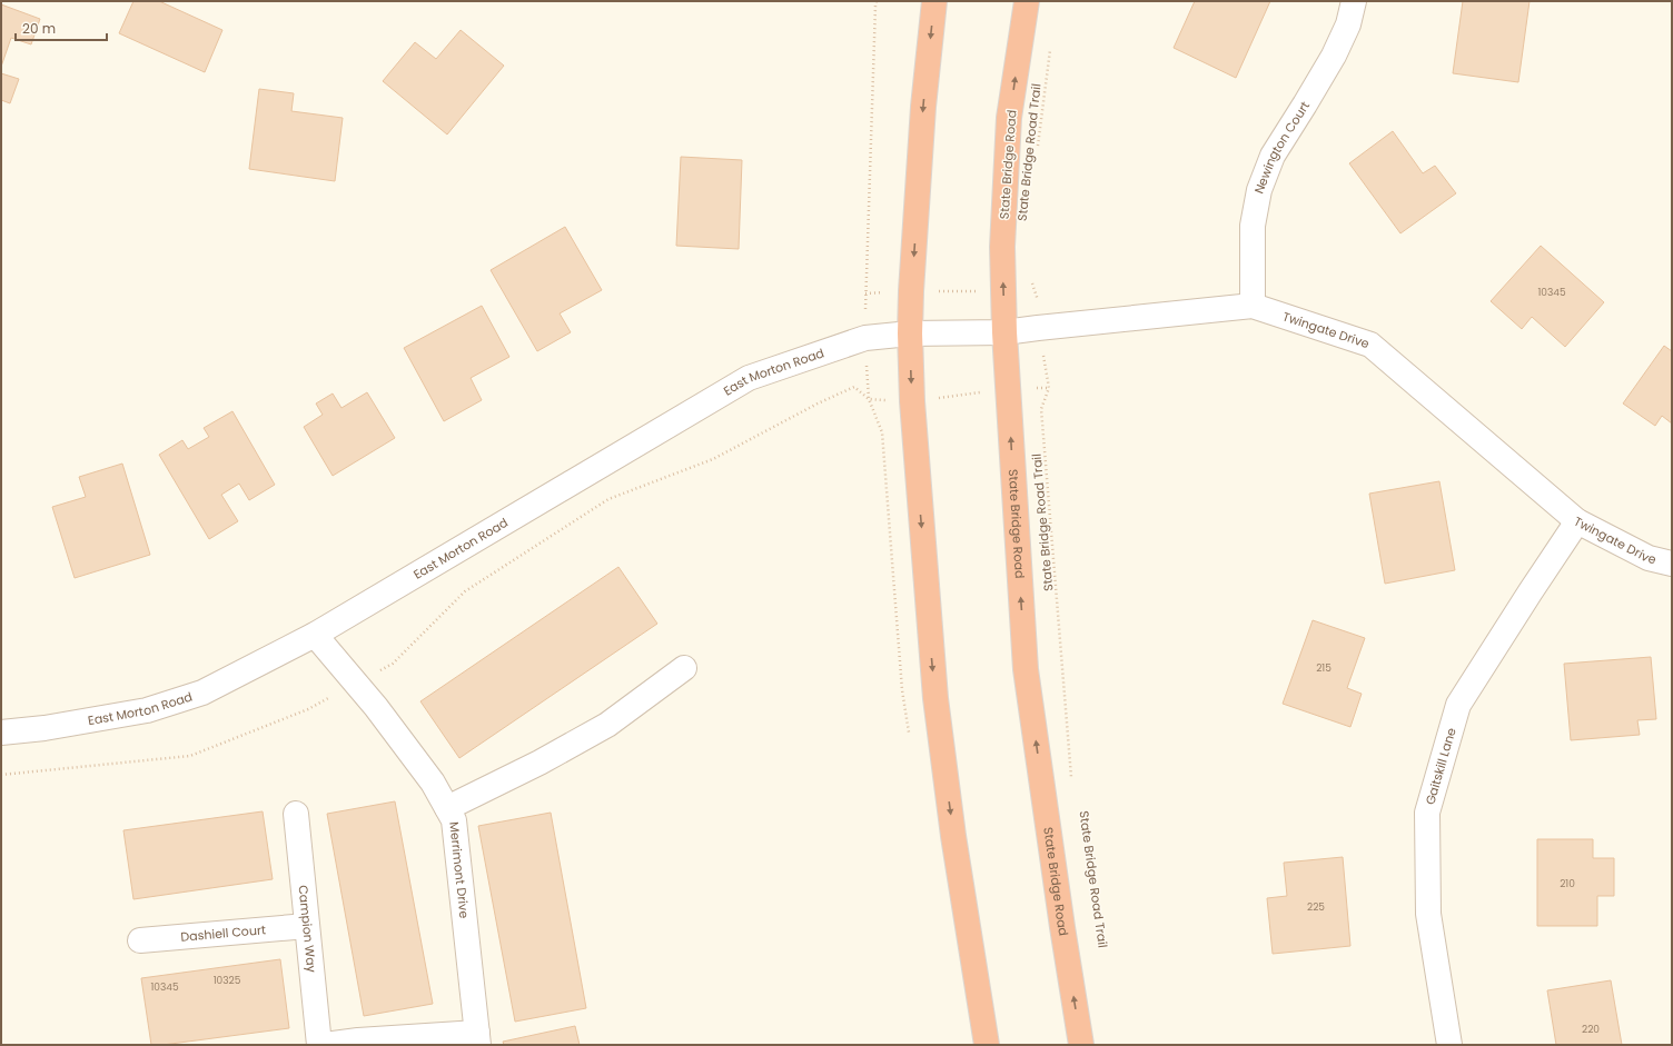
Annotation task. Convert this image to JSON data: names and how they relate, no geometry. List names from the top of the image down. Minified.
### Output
{"streets":{"highway":["State Bridge Road"],"street":["Newington Court","Twingate Drive","East Morton Road","Gaitskill Lane","Merrimont Drive","Campion Way","Dashiell Court"],"path":["State Bridge Road Trail"]},"crossings":[["Newington Court","Twingate Drive"],["State Bridge Road","Twingate Drive"],["Twingate Drive","East Morton Road"],["Twingate Drive","Gaitskill Lane"],["East Morton Road","Merrimont Drive"],["Campion Way","Dashiell Court"]],"house_numbers":["10345","215","210","225","10325","10345","220"],"scale_bar":"20 m"}
